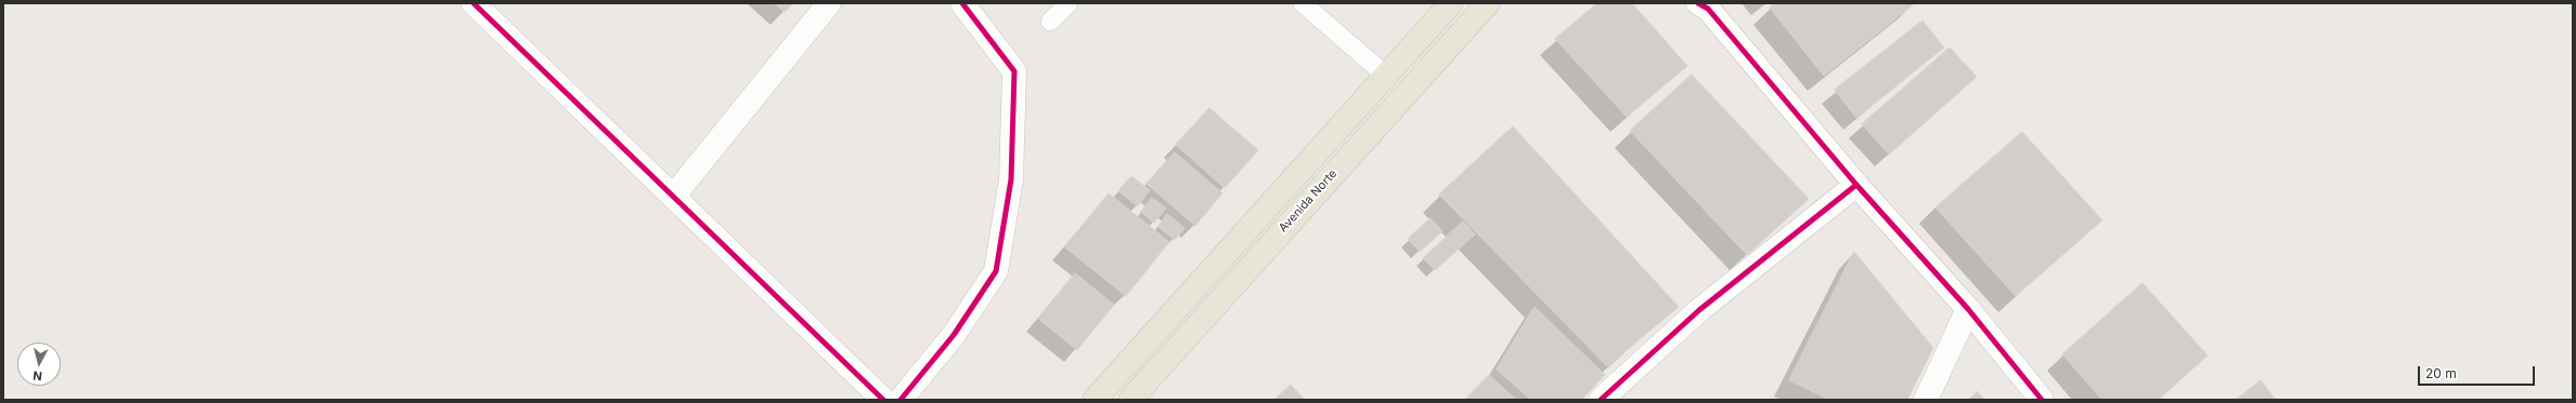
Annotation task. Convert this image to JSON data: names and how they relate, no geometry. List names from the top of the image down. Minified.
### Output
{"streets":{"main road":["Avenida Norte"]},"scale_bar":"20 m","north":"bottom"}
